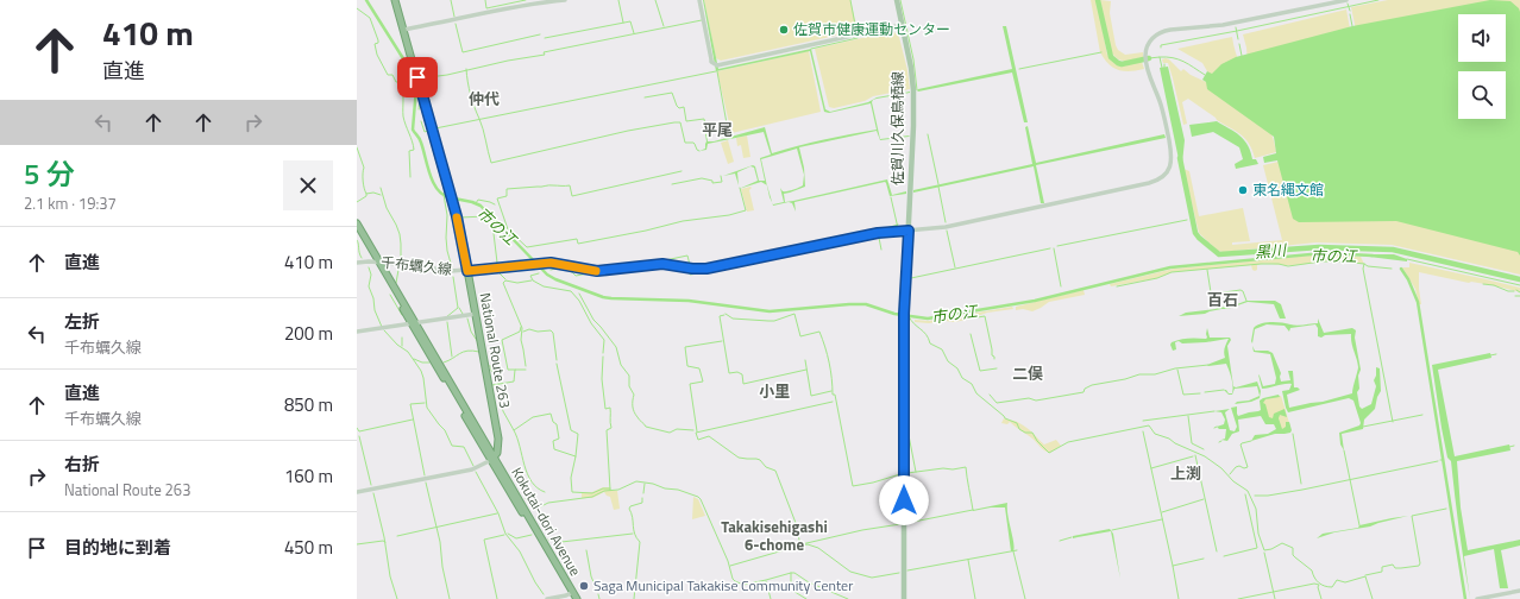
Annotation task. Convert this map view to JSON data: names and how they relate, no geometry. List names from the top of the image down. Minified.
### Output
{"streets":{"highway":["National Route 263","Kokutai-dori Avenue"],"main road":["佐賀川久保鳥栖線"],"street":["千布蠣久線"]},"crossings":[["佐賀川久保鳥栖線","千布蠣久線"],["千布蠣久線","National Route 263"],["National Route 263","Kokutai-dori Avenue"]],"districts":["仲代","平尾","百石","二俣","小里","上渕","Takakisehigashi 6-chome"],"water":["市の江","黒川"],"places":["佐賀市健康運動センター","東名縄文館","Saga Municipal Takakise Community Center"],"page":{"turn":["410 m","直進"],"heading":["5 分","2.1 km · 19:37"],"list":[{"name":"直進","value":"410 m"},{"name":"左折","note":"千布蠣久線","value":"200 m"},{"name":"直進","note":"千布蠣久線","value":"850 m"},{"name":"右折","note":"National Route 263","value":"160 m"},{"name":"目的地に到着","value":"450 m"}]}}
